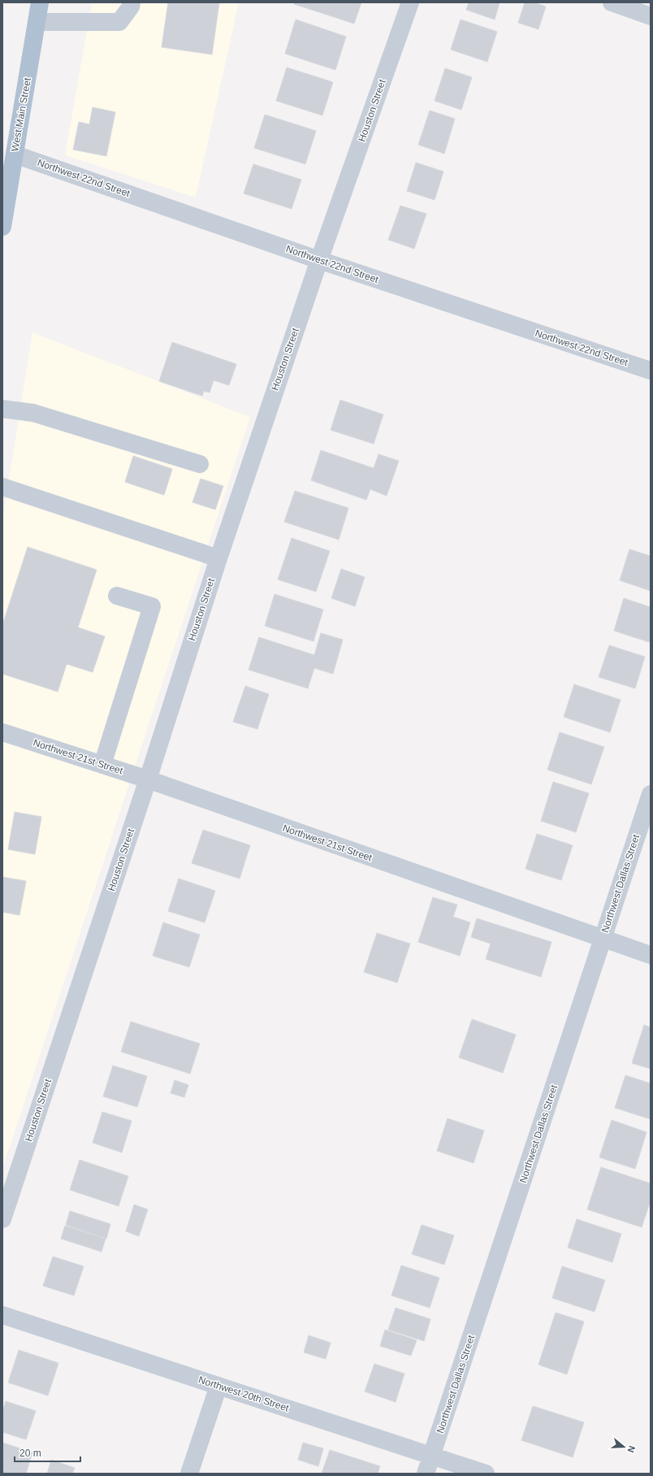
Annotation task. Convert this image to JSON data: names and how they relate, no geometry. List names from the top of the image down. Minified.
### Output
{"streets":{"main road":["West Main Street"],"street":["Houston Street","Northwest 22nd Street","Northwest 21st Street","Northwest Dallas Street","Northwest 20th Street"]},"crossings":[["Houston Street","Northwest 22nd Street"],["Houston Street","Northwest 21st Street"],["West Main Street","Northwest 22nd Street"],["Northwest 21st Street","Northwest Dallas Street"],["Northwest Dallas Street","Northwest 20th Street"]],"scale_bar":"20 m","north":"right"}
